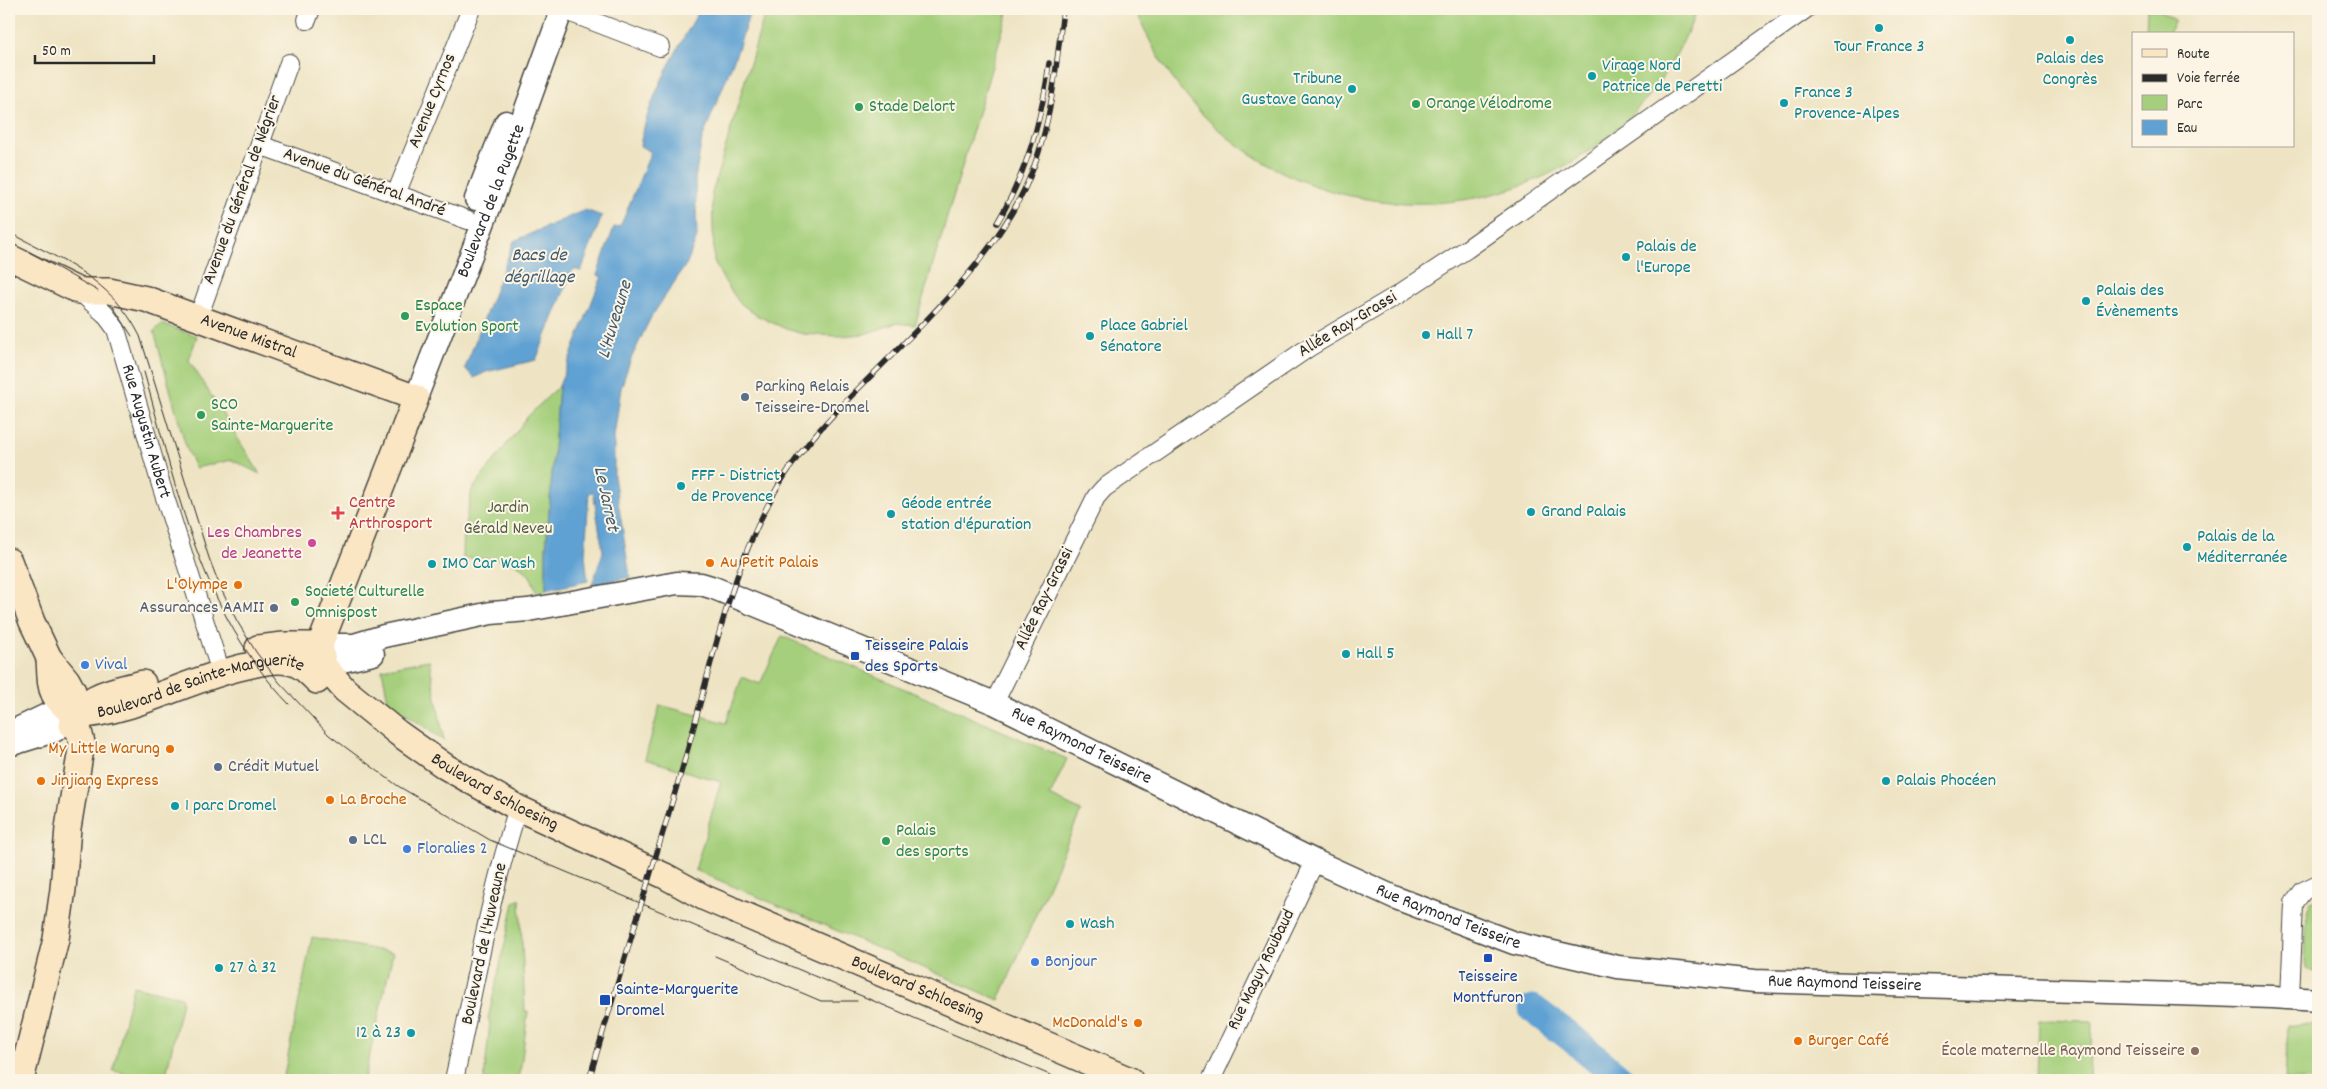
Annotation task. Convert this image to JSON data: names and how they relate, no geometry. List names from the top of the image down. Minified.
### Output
{"streets":{"main road":["Boulevard de la Pugette","Avenue Mistral","Rue Augustin Aubert","Boulevard de Sainte-Marguerite","Boulevard Schloesing"],"street":["Avenue Cyrnos","Avenue du Général André","Avenue du Général de Négrier","Allée Ray-Grassi","Rue Raymond Teisseire","Boulevard de l'Huveaune","Rue Maguy Roubaud"]},"crossings":[["Avenue Cyrnos","Avenue du Général André"],["Avenue du Général André","Avenue du Général de Négrier"],["Avenue du Général André","Boulevard de la Pugette"],["Avenue du Général de Négrier","Avenue Mistral"],["Boulevard de la Pugette","Avenue Mistral"],["Boulevard de la Pugette","Boulevard de Sainte-Marguerite"],["Boulevard de la Pugette","Boulevard Schloesing"],["Allée Ray-Grassi","Rue Raymond Teisseire"],["Avenue Mistral","Rue Augustin Aubert"],["Rue Augustin Aubert","Boulevard de Sainte-Marguerite"],["Boulevard de Sainte-Marguerite","Rue Raymond Teisseire"],["Boulevard de Sainte-Marguerite","Boulevard Schloesing"],["Rue Raymond Teisseire","Rue Maguy Roubaud"],["Boulevard Schloesing","Boulevard de l'Huveaune"]],"water":["Bacs de dégrillage","L'Huveaune","Le Jarret"],"parks":["Jardin Gérald Neveu"],"places":{"other":["Tour France 3","Palais des Congrès","Virage Nord Patrice de Peretti","Tribune Gustave Ganay","France 3 Provence-Alpes","Orange Vélodrome","Stade Delort","Palais de l'Europe","Palais des Évènements","Espace Evolution Sport","Hall 7","Place Gabriel Sénatore","Parking Relais Teisseire-Dromel","SCO Sainte-Marguerite","FFF - District de Provence","Grand Palais","Géode entrée station d'épuration","Les Chambres de Jeanette","Palais de la Méditerranée","Au Petit Palais","IMO Car Wash","L'Olympe","Societé Culturelle Omnispost","Assurances AAMII","Hall 5","Vival","My Little Warung","Crédit Mutuel","Jinjiang Express","Palais Phocéen","La Broche","1 parc Dromel","LCL","Palais des sports","Floralies 2","Wash","Bonjour","27 à 32","McDonald's","12 à 23","Burger Café","École maternelle Raymond Teisseire"],"health":["Centre Arthrosport"],"transit":["Teisseire Palais des Sports","Teisseire Montfuron","Sainte-Marguerite Dromel"]},"legend":["Route","Voie ferrée","Parc","Eau"],"scale_bar":"50 m"}
